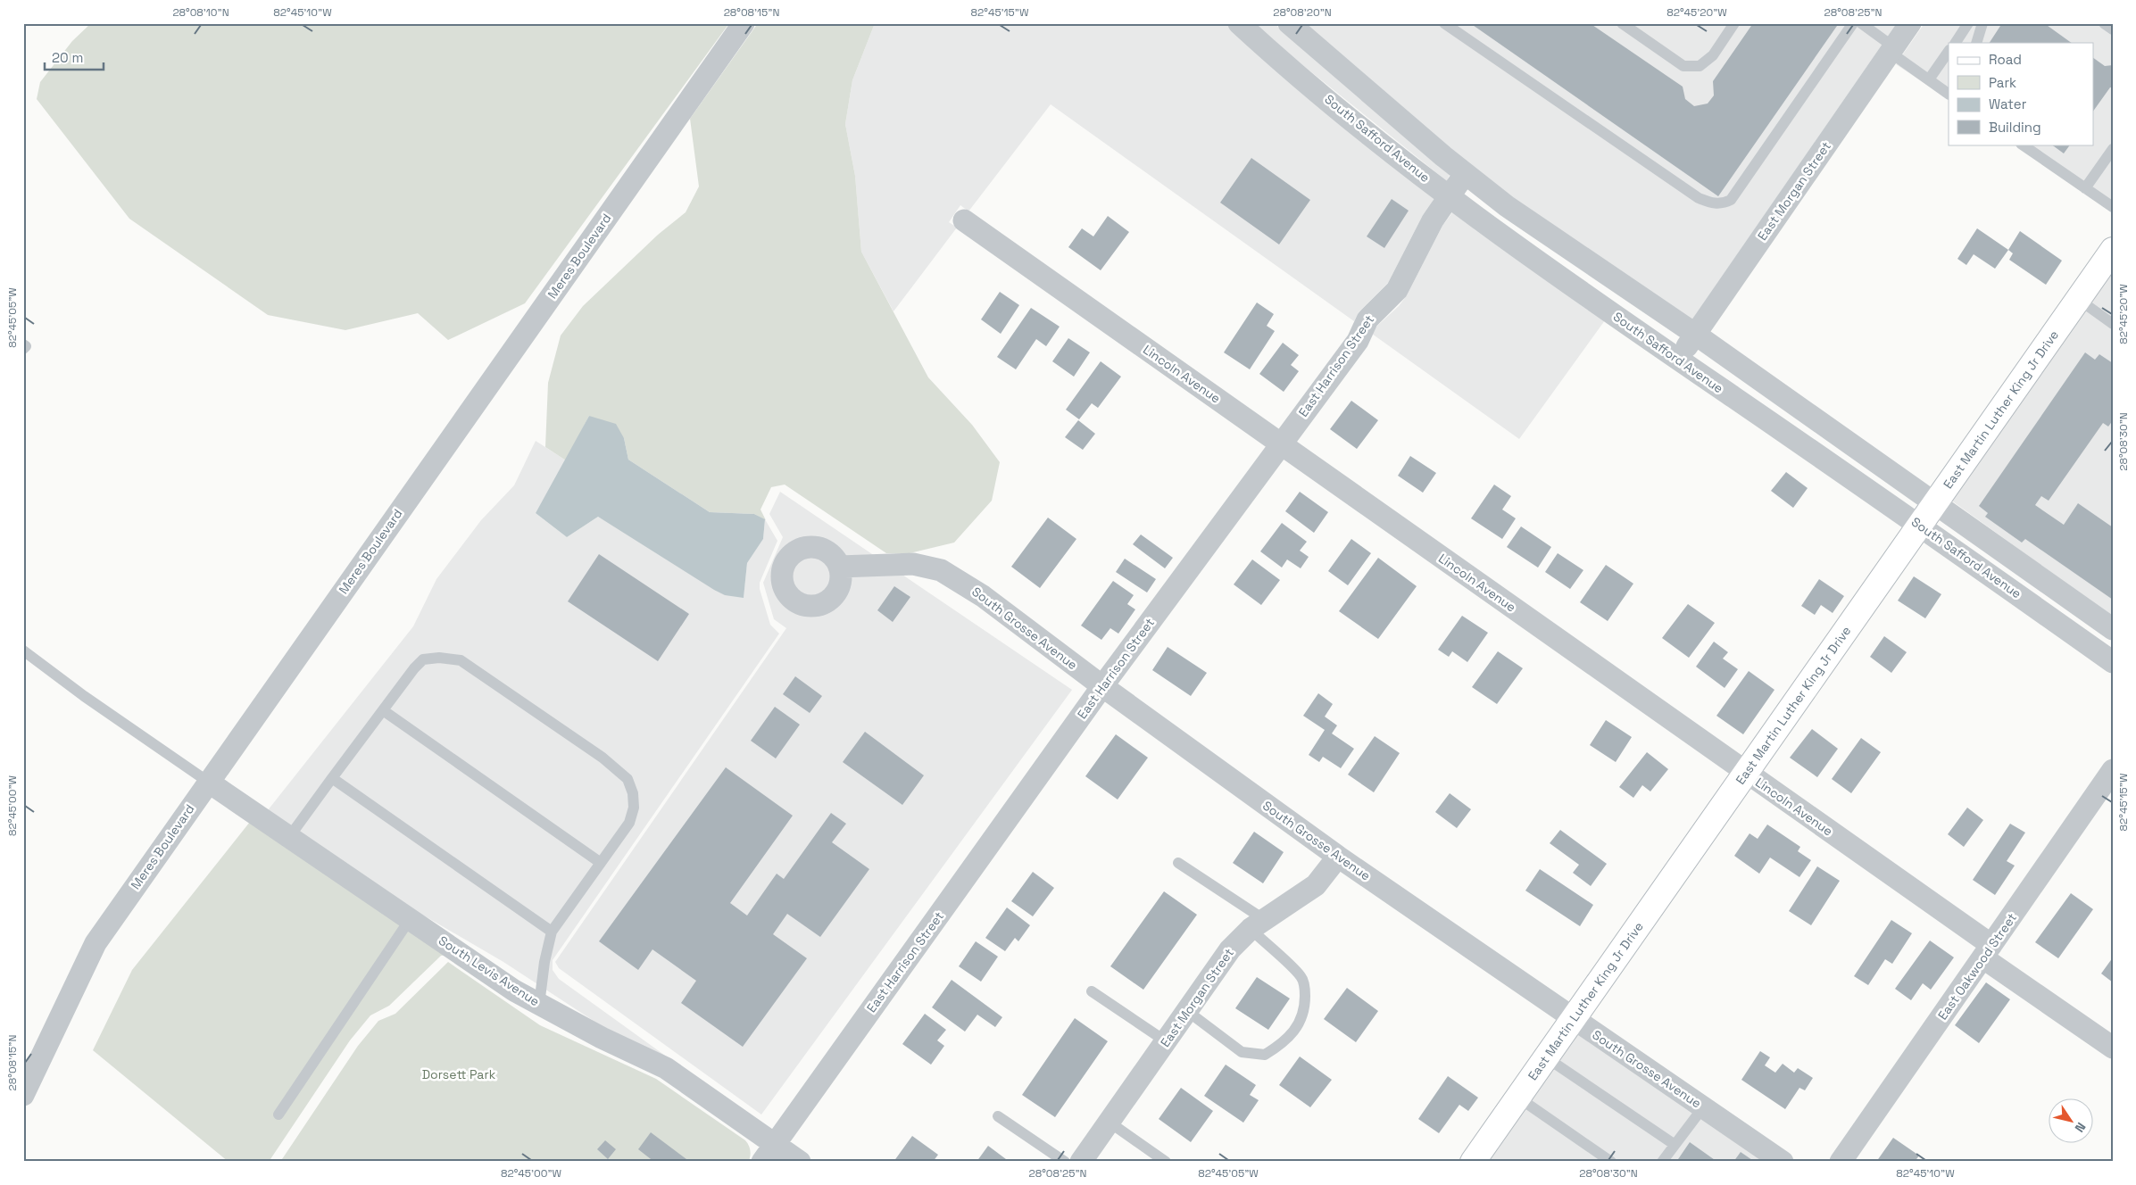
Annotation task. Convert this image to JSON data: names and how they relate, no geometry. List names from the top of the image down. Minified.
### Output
{"streets":{"street":["South Safford Avenue","East Morgan Street","Meres Boulevard","East Harrison Street","Lincoln Avenue","East Martin Luther King Jr Drive","South Grosse Avenue","East Oakwood Street","South Levis Avenue"]},"crossings":[["South Safford Avenue","East Morgan Street"],["South Safford Avenue","East Harrison Street"],["South Safford Avenue","East Martin Luther King Jr Drive"],["East Morgan Street","South Grosse Avenue"],["Meres Boulevard","South Levis Avenue"],["East Harrison Street","Lincoln Avenue"],["East Harrison Street","South Grosse Avenue"],["East Harrison Street","South Levis Avenue"],["Lincoln Avenue","East Martin Luther King Jr Drive"],["Lincoln Avenue","East Oakwood Street"],["East Martin Luther King Jr Drive","South Grosse Avenue"]],"parks":["Dorsett Park"],"legend":["Road","Park","Water","Building"],"scale_bar":"20 m","north":"bottom right","coordinates":["28°08'10\"N","82°45'10\"W","28°08'15\"N","82°45'15\"W","28°08'20\"N","82°45'20\"W","28°08'25\"N","82°45'05\"W","28°08'30\"N","82°45'00\"W"]}
